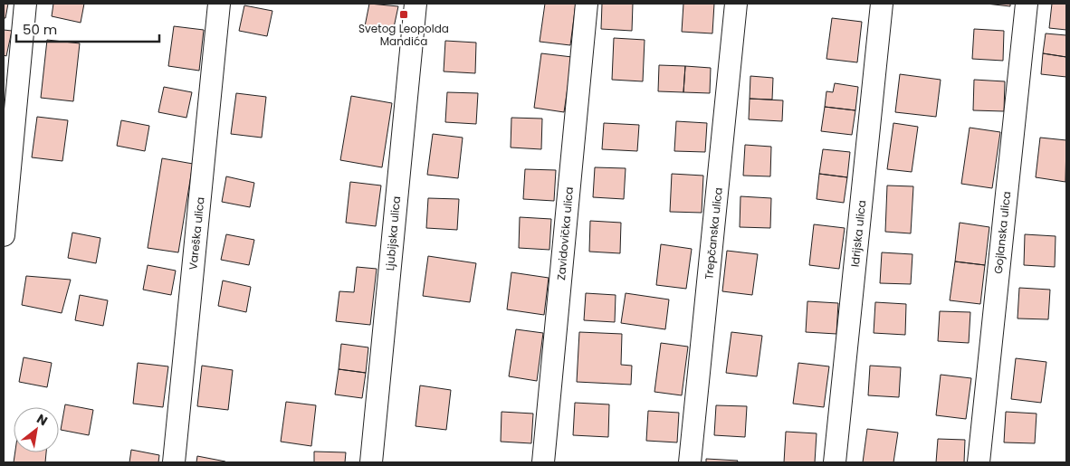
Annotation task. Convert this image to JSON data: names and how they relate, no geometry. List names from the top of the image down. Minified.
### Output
{"streets":{"street":["Gojlanska ulica","Vareška ulica","Ljubijska ulica","Zavidovička ulica","Trepčanska ulica","Idrijska ulica"]},"places":{"transit":["Svetog Leopolda Mandića"]},"scale_bar":"50 m","north":"top right"}
